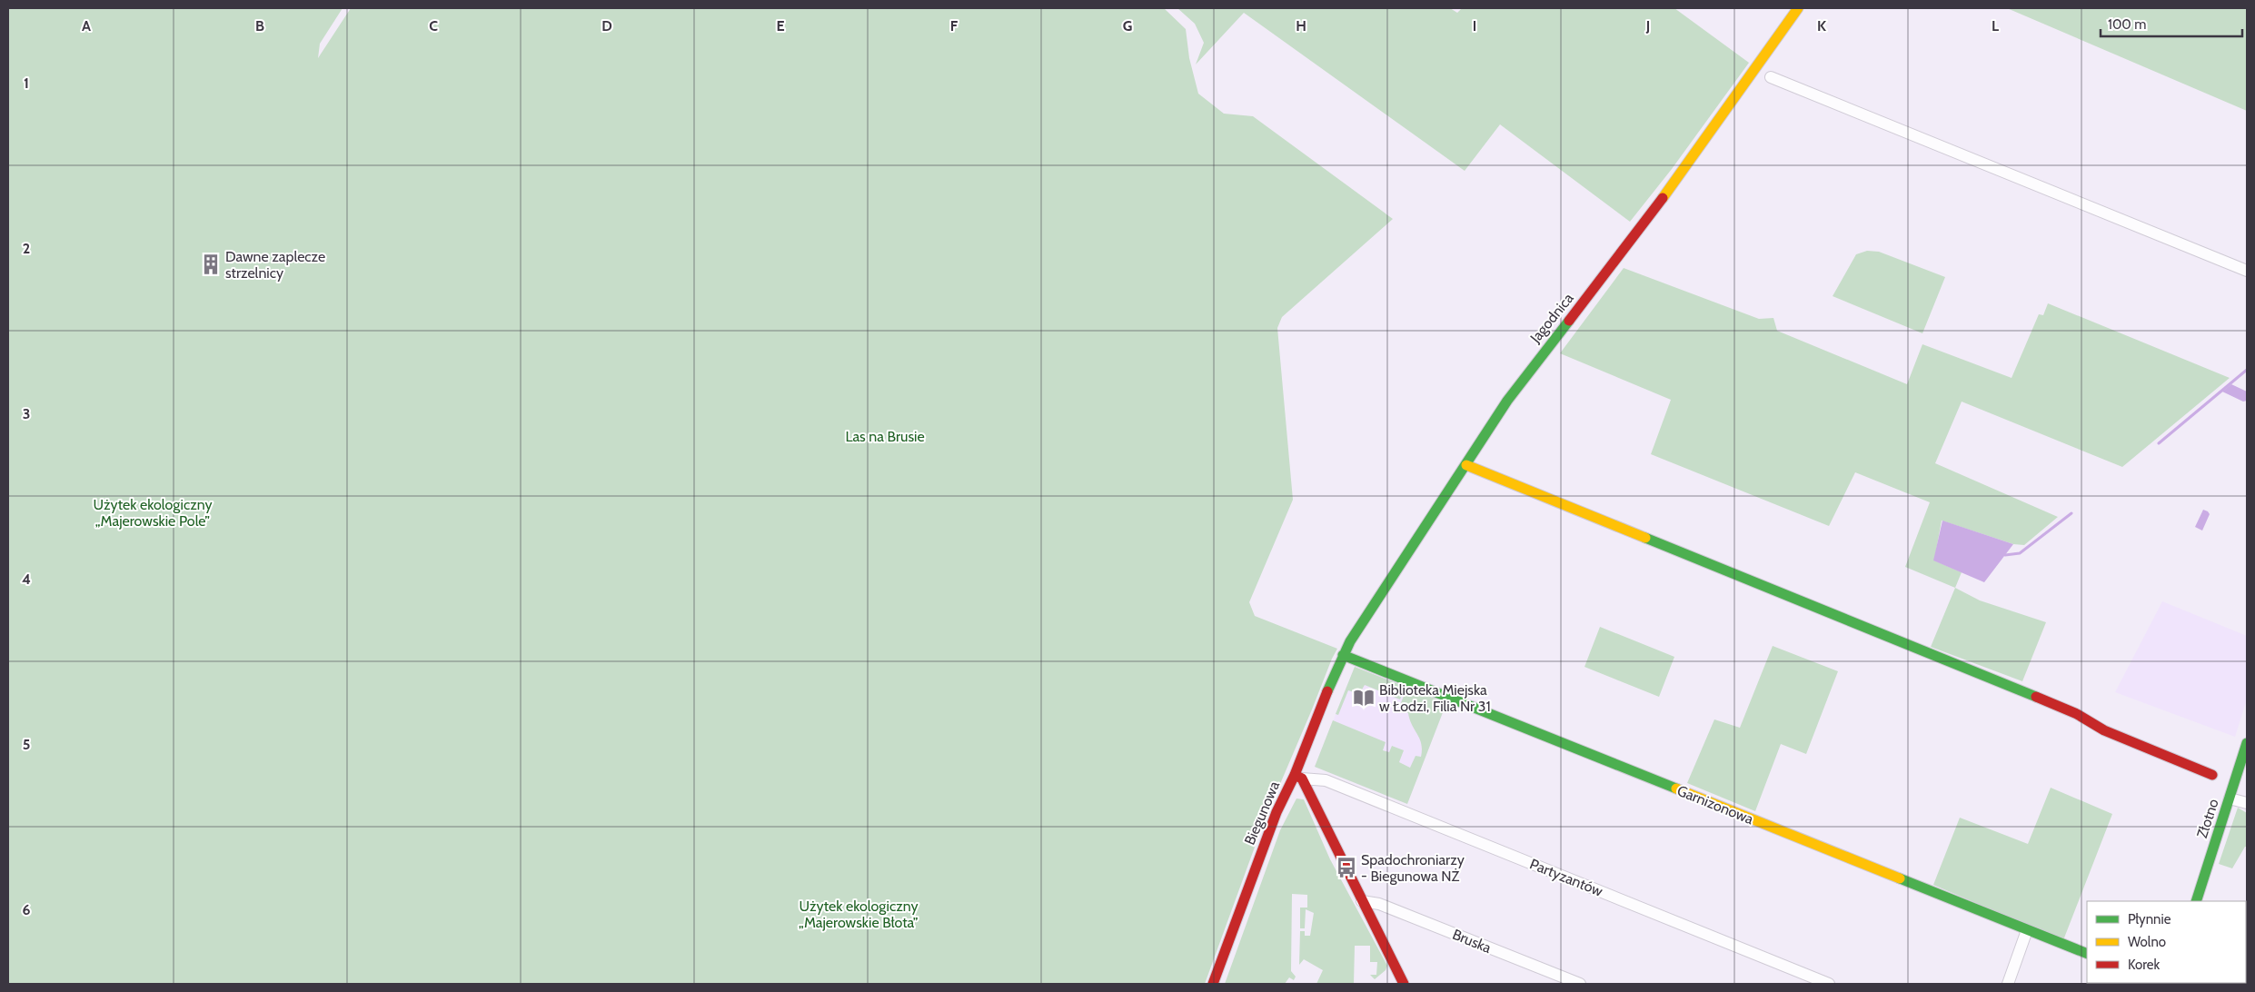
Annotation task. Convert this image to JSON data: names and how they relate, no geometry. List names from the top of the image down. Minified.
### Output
{"streets":{"street":["Jagodnica","Garnizonowa","Biegunowa","Złotno","Partyzantów","Bruska"]},"crossings":[["Jagodnica","Garnizonowa"],["Jagodnica","Biegunowa"],["Garnizonowa","Biegunowa"],["Biegunowa","Partyzantów"]],"parks":["Las na Brusie","Użytek ekologiczny „Majerowskie Pole”","Użytek ekologiczny „Majerowskie Błota”"],"places":{"building":["Dawne zaplecze strzelnicy"],"library":["Biblioteka Miejska w Łodzi, Filia Nr 31"],"bus stop":["Spadochroniarzy - Biegunowa NŻ"]},"legend":["Płynnie","Wolno","Korek"],"scale_bar":"100 m","grid":{"columns":["A","B","C","D","E","F","G","H","I","J","K","L"],"rows":["1","2","3","4","5","6"]}}
